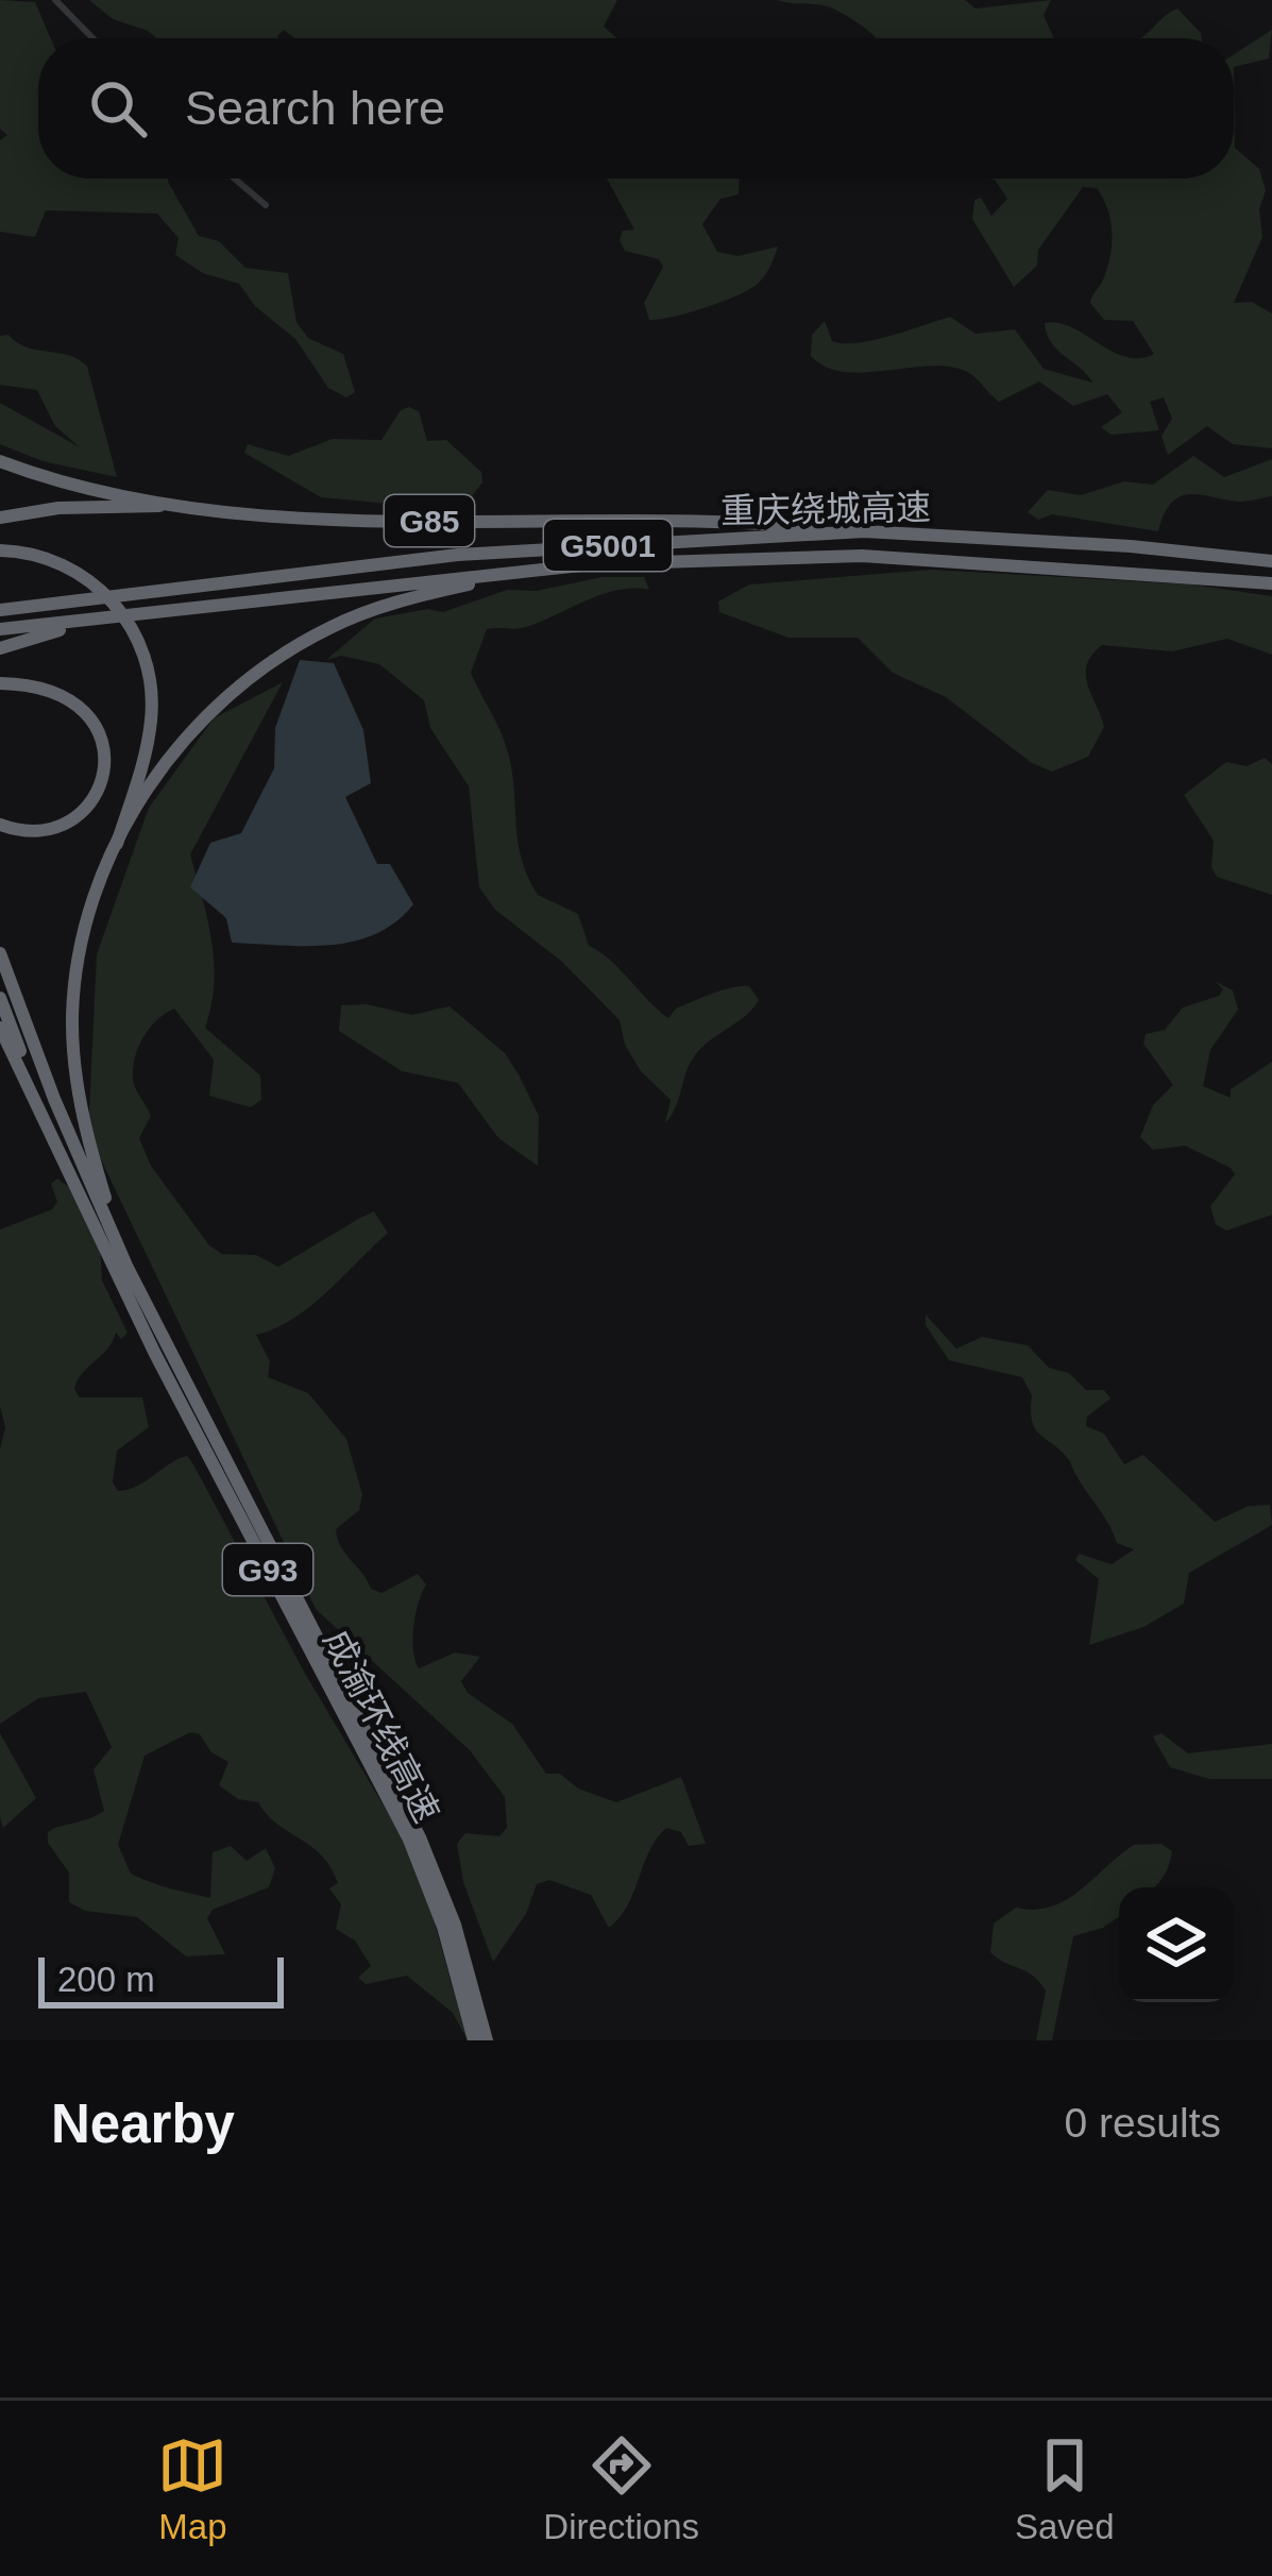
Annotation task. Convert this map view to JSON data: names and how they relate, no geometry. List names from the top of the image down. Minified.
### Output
{"streets":{"highway":["重庆绕城高速","G85","G5001","G93","成渝环线高速"]},"crossings":[["重庆绕城高速","G85"],["G93","成渝环线高速"]],"scale_bar":"200 m","page":{"search":"Search here","scale":"200 m","heading":["Nearby","0 results"],"nav":["Map","Directions","Saved"]}}
